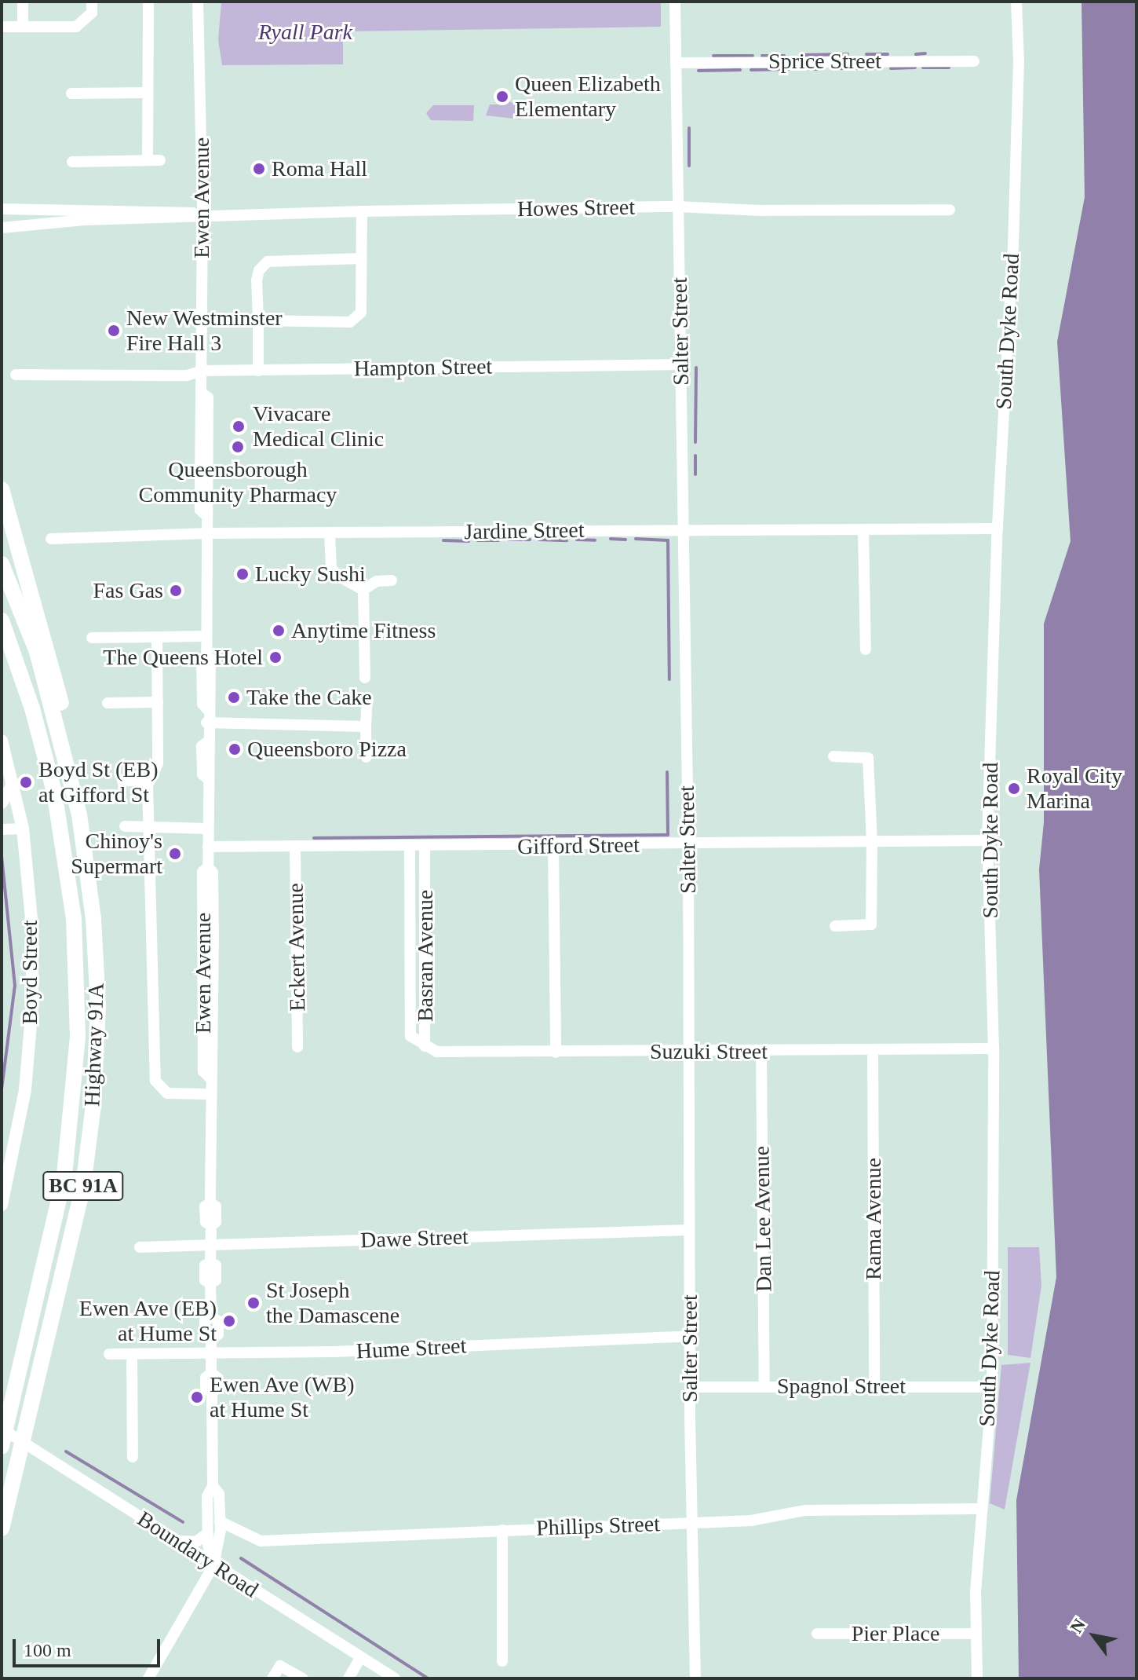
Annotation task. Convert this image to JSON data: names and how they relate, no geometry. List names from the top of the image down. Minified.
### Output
{"streets":{"highway":["Highway 91A","BC 91A"],"main road":["Boyd Street"],"street":["Sprice Street","Ewen Avenue","Howes Street","Salter Street","South Dyke Road","Hampton Street","Jardine Street","Gifford Street","Eckert Avenue","Basran Avenue","Suzuki Street","Dan Lee Avenue","Rama Avenue","Dawe Street","Hume Street","Spagnol Street","Phillips Street","Boundary Road","Pier Place"]},"crossings":[["Sprice Street","Salter Street"],["Ewen Avenue","Howes Street"],["Ewen Avenue","Hampton Street"],["Ewen Avenue","Jardine Street"],["Ewen Avenue","Gifford Street"],["Ewen Avenue","Dawe Street"],["Ewen Avenue","Hume Street"],["Ewen Avenue","Phillips Street"],["Ewen Avenue","Boundary Road"],["Howes Street","Salter Street"],["Salter Street","Hampton Street"],["Salter Street","Jardine Street"],["Salter Street","Gifford Street"],["Salter Street","Suzuki Street"],["Salter Street","Dawe Street"],["Salter Street","Hume Street"],["Salter Street","Spagnol Street"],["Salter Street","Phillips Street"],["South Dyke Road","Jardine Street"],["South Dyke Road","Gifford Street"],["South Dyke Road","Suzuki Street"],["South Dyke Road","Spagnol Street"],["South Dyke Road","Phillips Street"],["South Dyke Road","Pier Place"],["Gifford Street","Eckert Avenue"],["Gifford Street","Basran Avenue"],["Basran Avenue","Suzuki Street"],["Suzuki Street","Dan Lee Avenue"],["Suzuki Street","Rama Avenue"],["Dan Lee Avenue","Spagnol Street"],["Rama Avenue","Spagnol Street"]],"parks":["Ryall Park"],"places":["Queen Elizabeth Elementary","Roma Hall","New Westminster Fire Hall 3","Vivacare Medical Clinic","Queensborough Community Pharmacy","Lucky Sushi","Fas Gas","Anytime Fitness","The Queens Hotel","Take the Cake","Queensboro Pizza","Boyd St (EB) at Gifford St","Royal City Marina","Chinoy's Supermart","St Joseph the Damascene","Ewen Ave (EB) at Hume St","Ewen Ave (WB) at Hume St"],"scale_bar":"100 m","north":"top left"}
